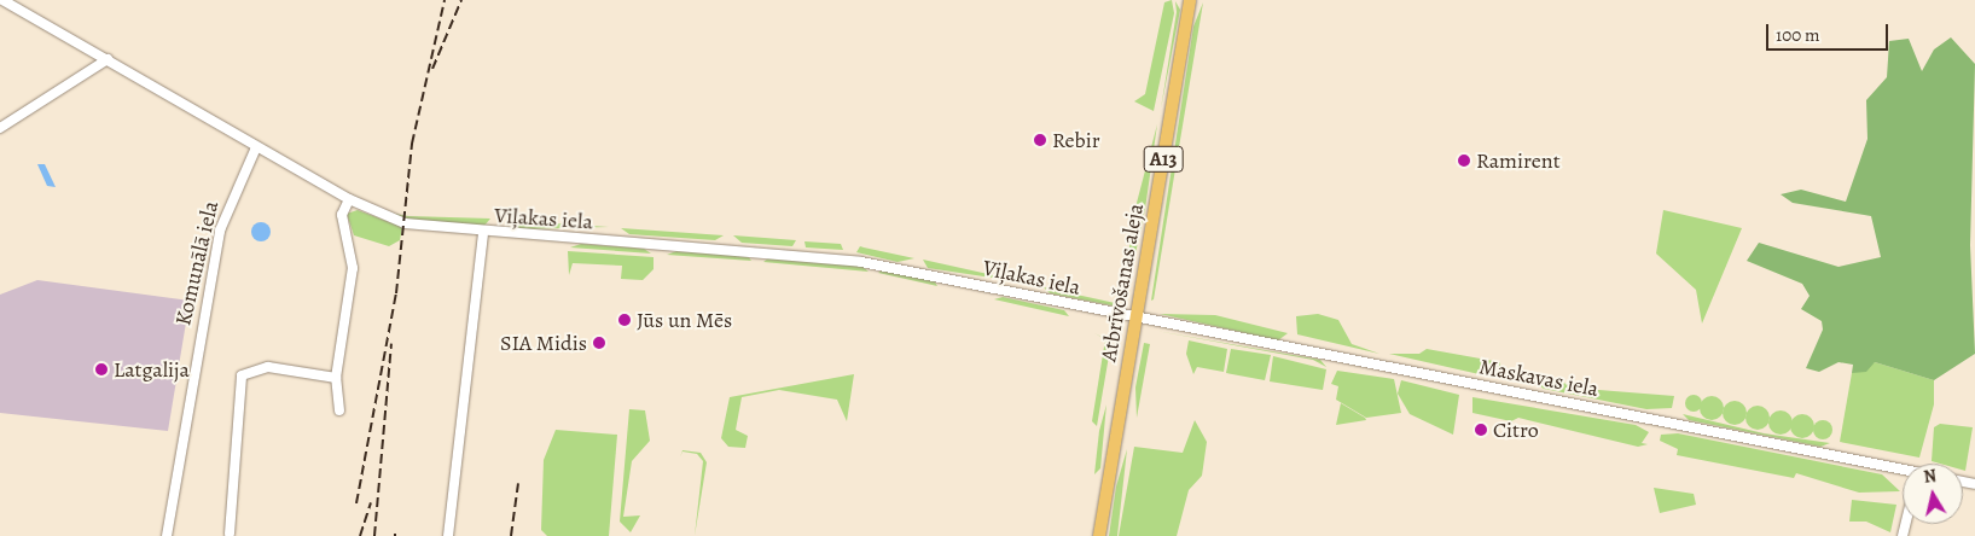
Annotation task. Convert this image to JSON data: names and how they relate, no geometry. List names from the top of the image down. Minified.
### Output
{"streets":{"main road":["A13","Atbrīvošanas aleja"],"street":["Viļakas iela","Komunālā iela","Maskavas iela"]},"crossings":[["Viļakas iela","Komunālā iela"],["Viļakas iela","Atbrīvošanas aleja"],["Viļakas iela","Maskavas iela"],["Atbrīvošanas aleja","Maskavas iela"]],"places":["Rebir","Ramirent","Jūs un Mēs","SIA Midis","Latgalija","Citro"],"scale_bar":"100 m","north":"top"}
